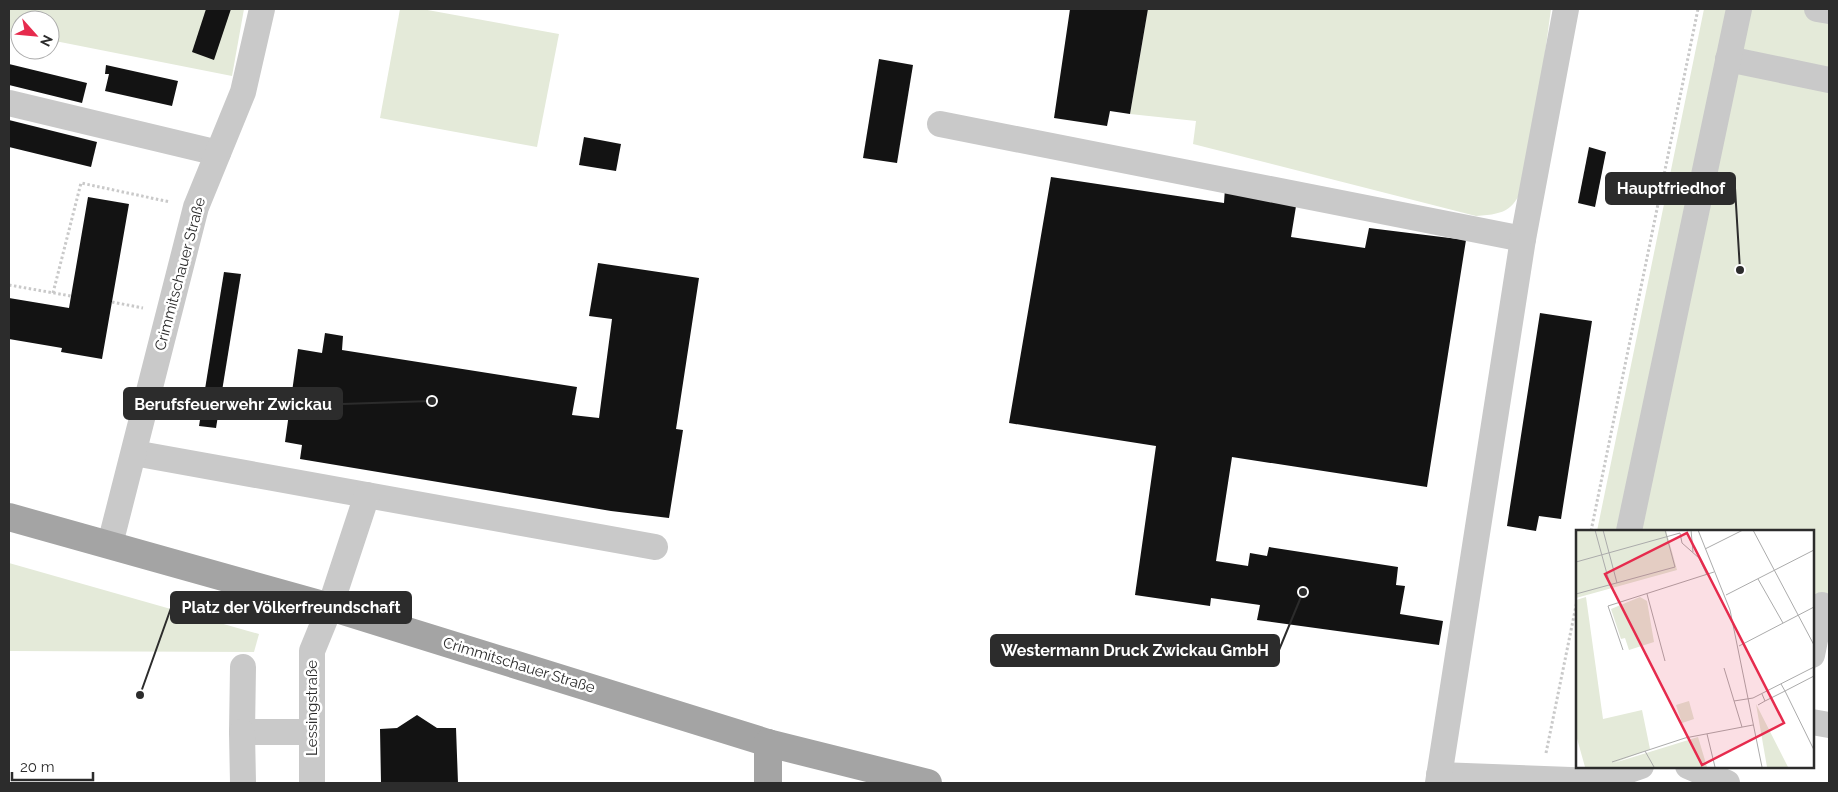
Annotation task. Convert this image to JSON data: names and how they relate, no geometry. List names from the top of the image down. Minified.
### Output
{"streets":{"main road":["Crimmitschauer Straße"],"street":["Lessingstraße"]},"crossings":[["Crimmitschauer Straße","Lessingstraße"]],"places":["Hauptfriedhof","Berufsfeuerwehr Zwickau","Westermann Druck Zwickau GmbH","Platz der Völkerfreundschaft"],"scale_bar":"20 m","north":"bottom right"}
